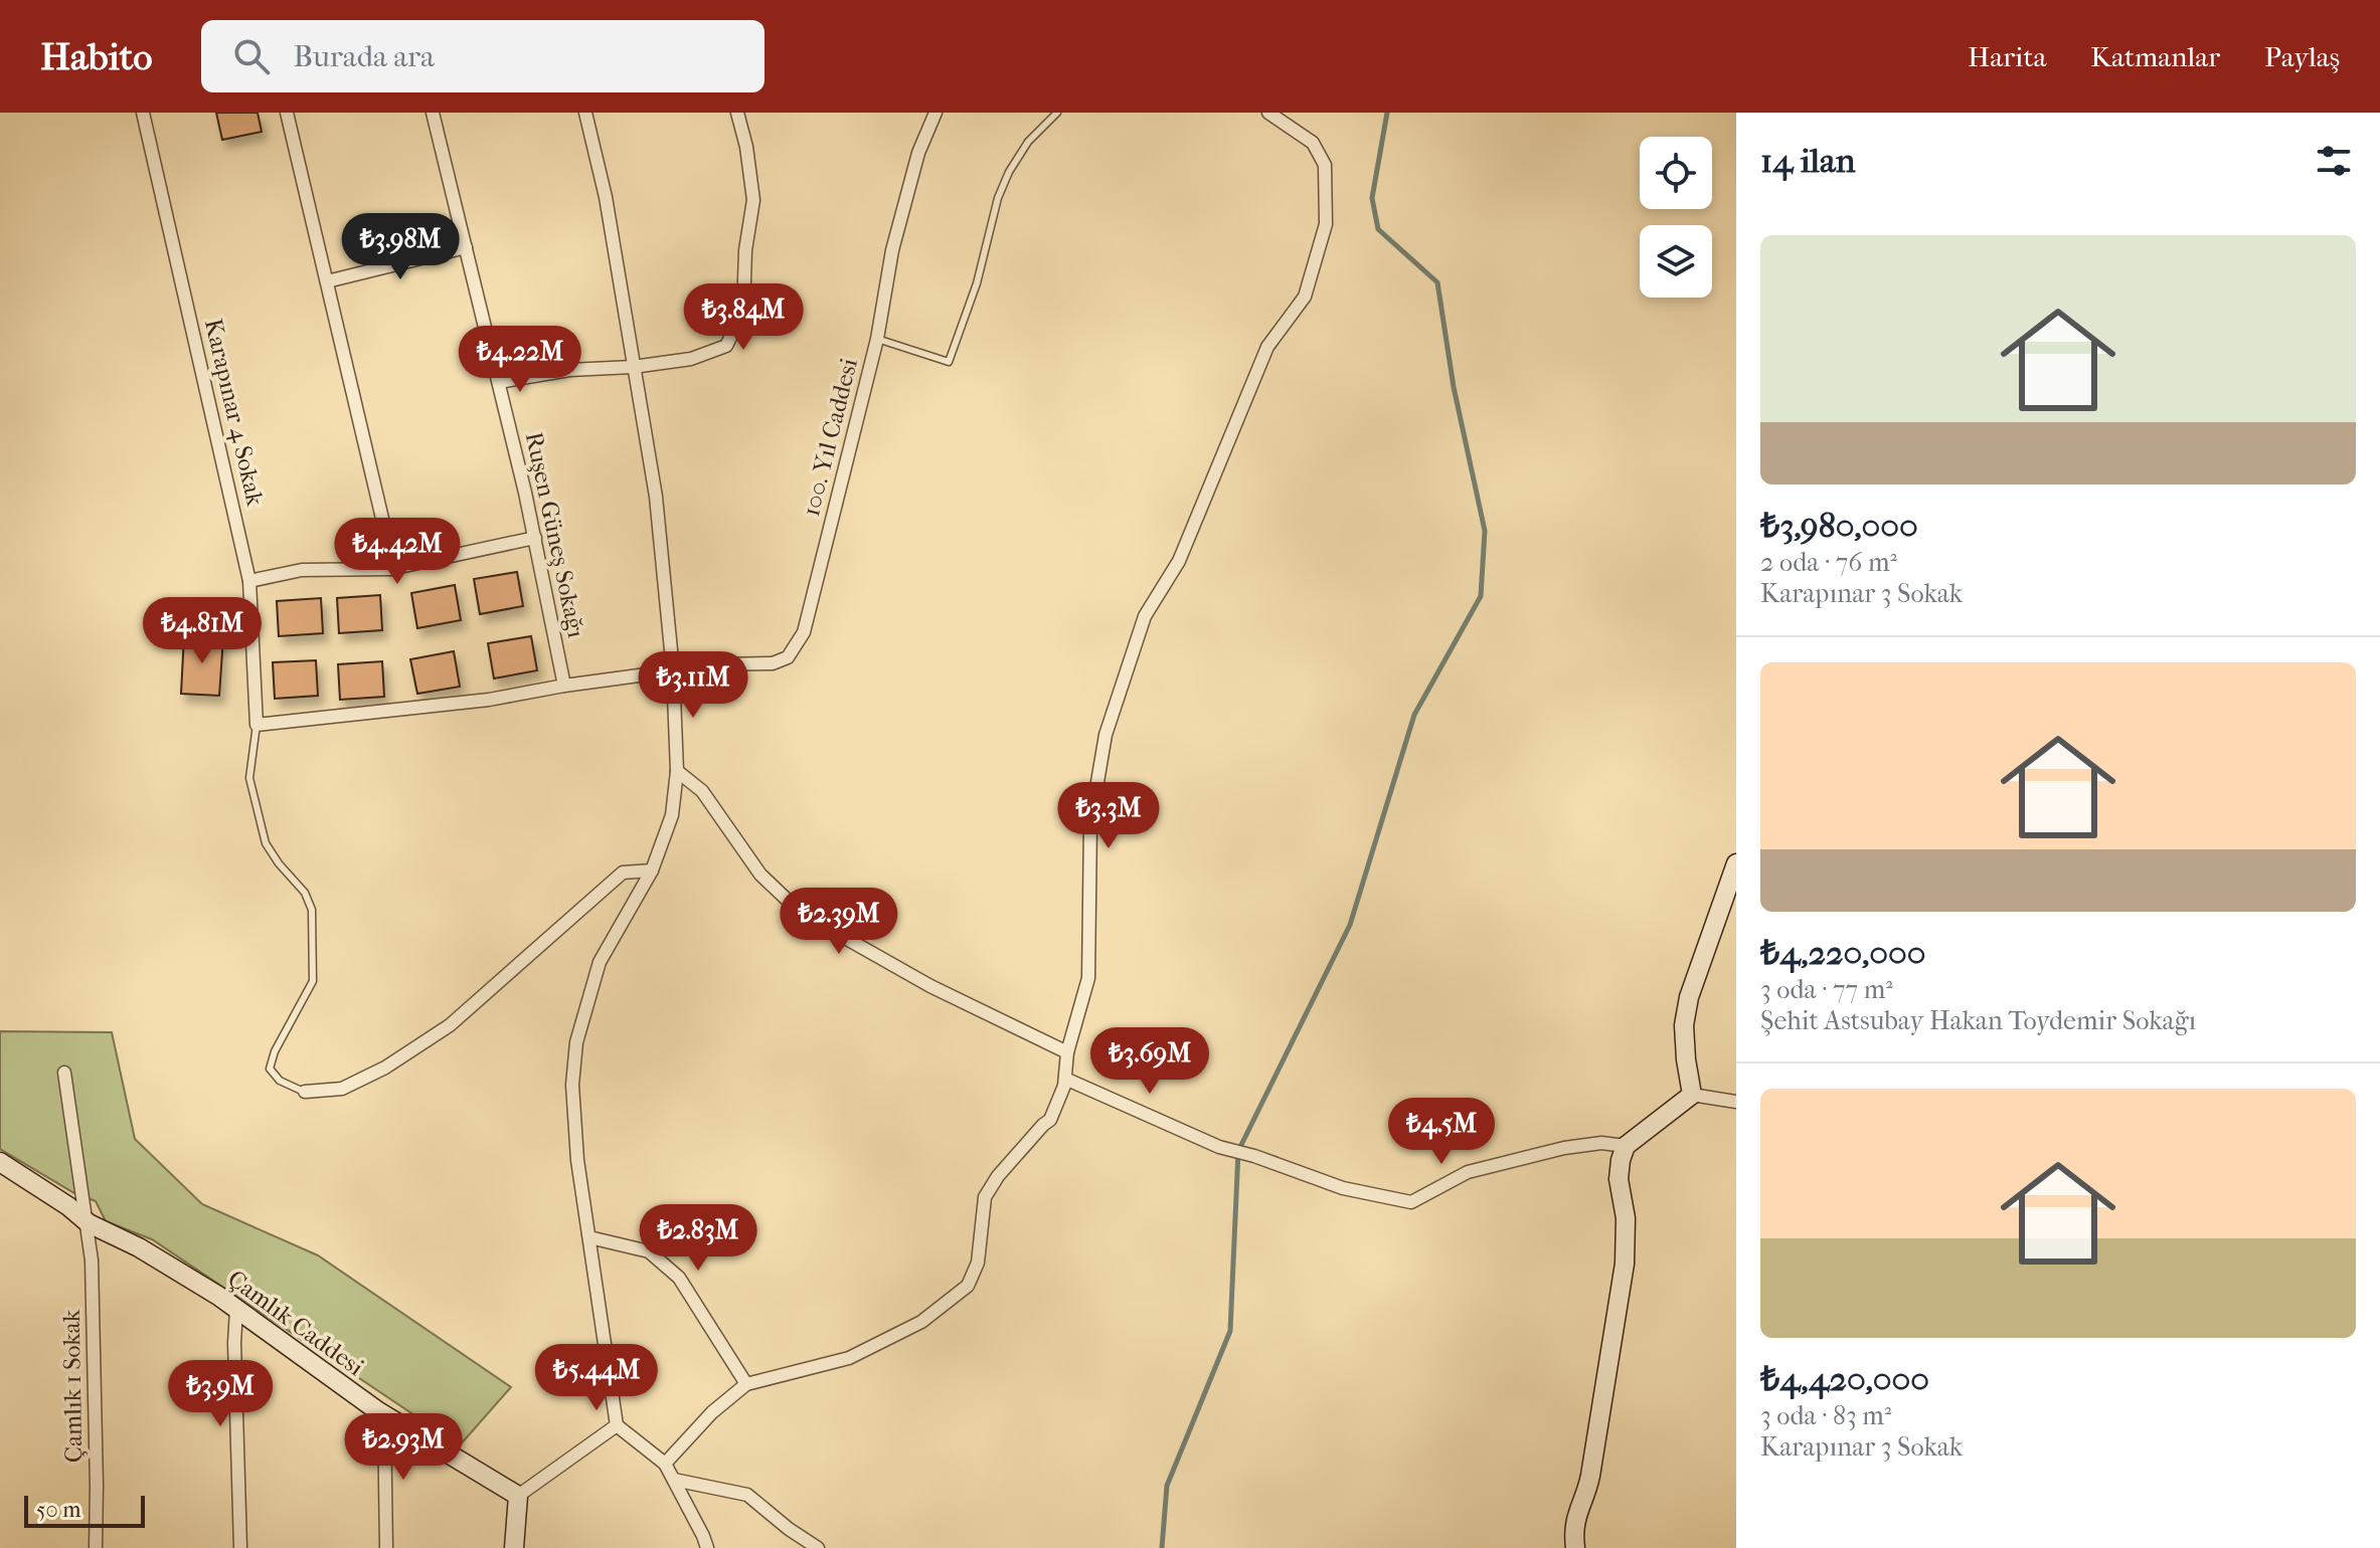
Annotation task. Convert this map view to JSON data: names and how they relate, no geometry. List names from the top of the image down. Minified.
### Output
{"streets":{"street":["Karapınar 4 Sokak","100. Yıl Caddesi","Ruşen Güneş Sokağı","Çamlık Caddesi","Çamlık 1 Sokak"]},"crossings":[["Karapınar 4 Sokak","100. Yıl Caddesi"],["100. Yıl Caddesi","Ruşen Güneş Sokağı"],["Çamlık Caddesi","Çamlık 1 Sokak"]],"scale_bar":"50 m","page":{"header":"Habito","search":"Burada ara","nav":["Harita","Katmanlar","Paylaş"],"heading":"14 ilan","list":[{"name":"₺3,980,000","note":"2 oda · 76 m² · Karapınar 3 Sokak"},{"name":"₺4,220,000","note":"3 oda · 77 m² · Şehit Astsubay Hakan Toydemir Sokağı"},{"name":"₺4,420,000","note":"3 oda · 83 m² · Karapınar 3 Sokak"}],"price":["₺3.98M","₺3.84M","₺4.22M","₺4.42M","₺4.81M","₺3.11M","₺3.3M","₺2.39M","₺3.69M","₺4.5M","₺2.83M","₺5.44M","₺3.9M","₺2.93M"],"scale":"50 m"}}
